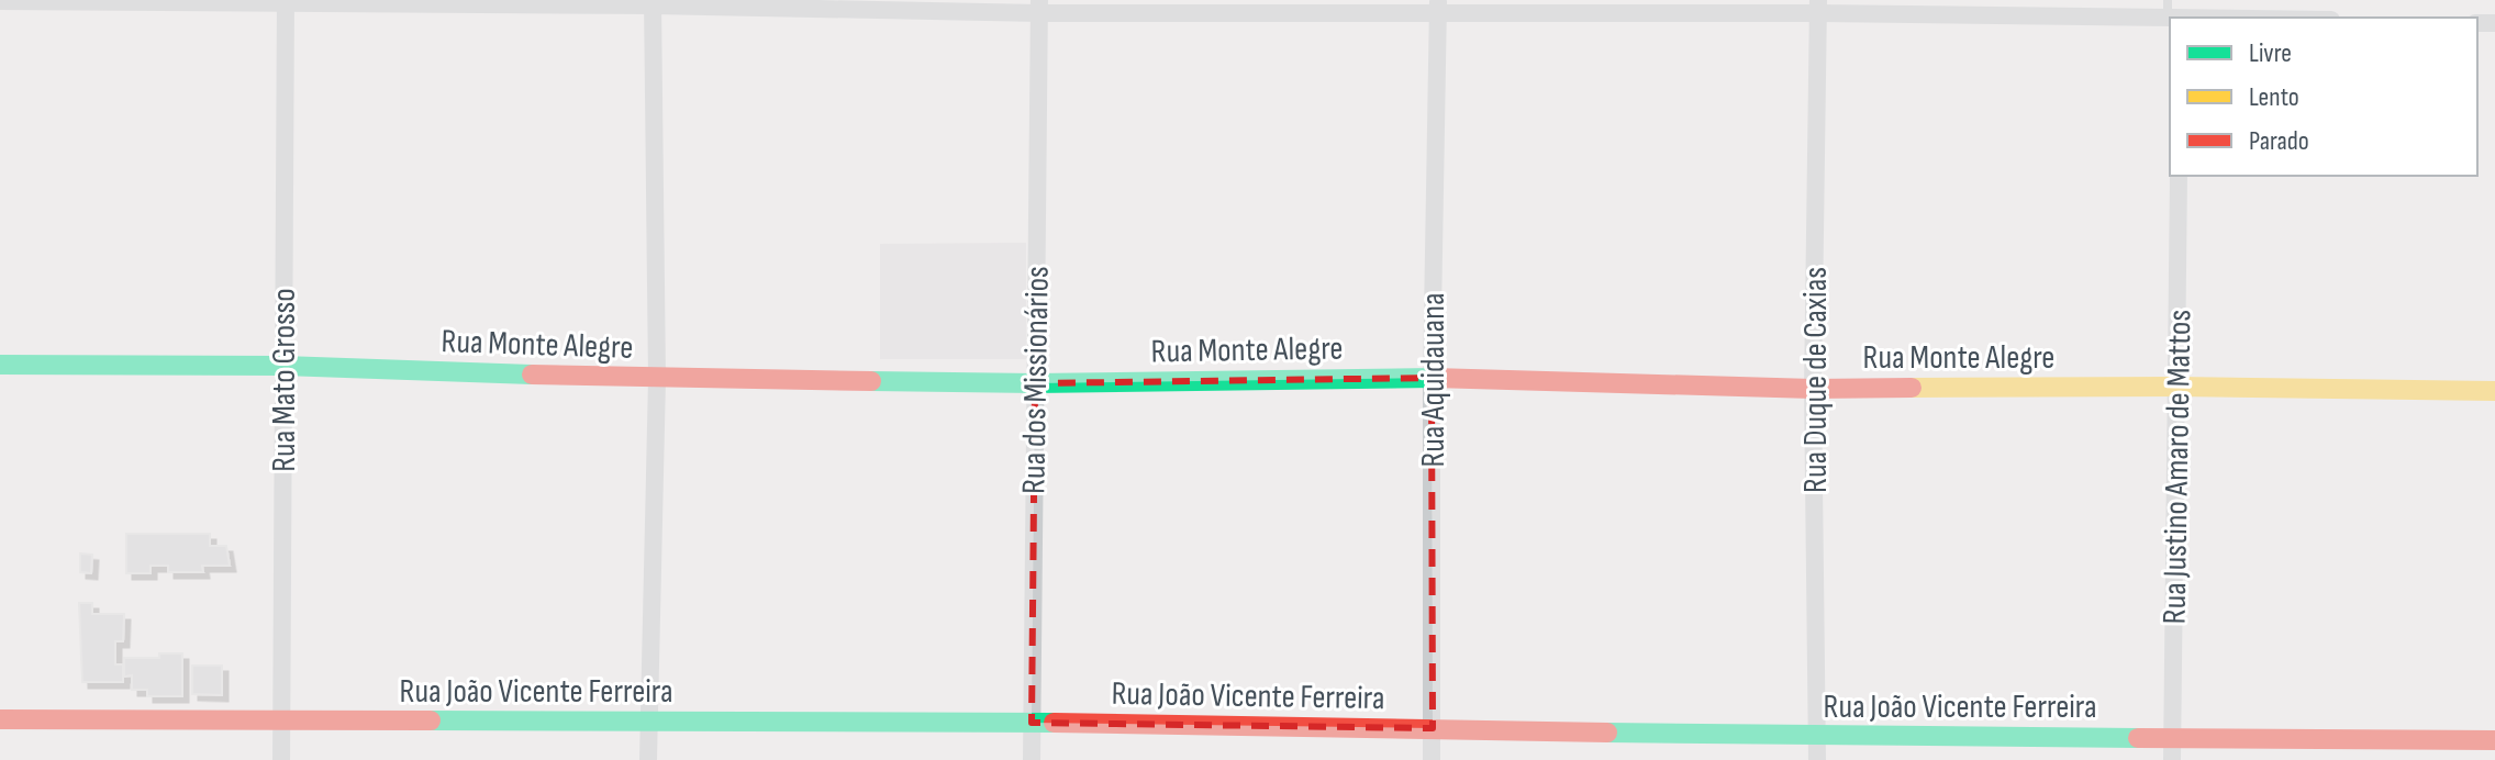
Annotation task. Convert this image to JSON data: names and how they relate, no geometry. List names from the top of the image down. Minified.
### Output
{"streets":{"street":["Rua Monte Alegre","Rua Mato Grosso","Rua dos Missionários","Rua Aquidauana","Rua Duque de Caxias","Rua Justino Amaro de Mattos","Rua João Vicente Ferreira"]},"crossings":[["Rua Monte Alegre","Rua Mato Grosso"],["Rua Monte Alegre","Rua dos Missionários"],["Rua Monte Alegre","Rua Aquidauana"],["Rua Monte Alegre","Rua Duque de Caxias"],["Rua Monte Alegre","Rua Justino Amaro de Mattos"],["Rua Mato Grosso","Rua João Vicente Ferreira"],["Rua dos Missionários","Rua João Vicente Ferreira"],["Rua Aquidauana","Rua João Vicente Ferreira"],["Rua Duque de Caxias","Rua João Vicente Ferreira"],["Rua Justino Amaro de Mattos","Rua João Vicente Ferreira"]],"legend":["Livre","Lento","Parado"]}
